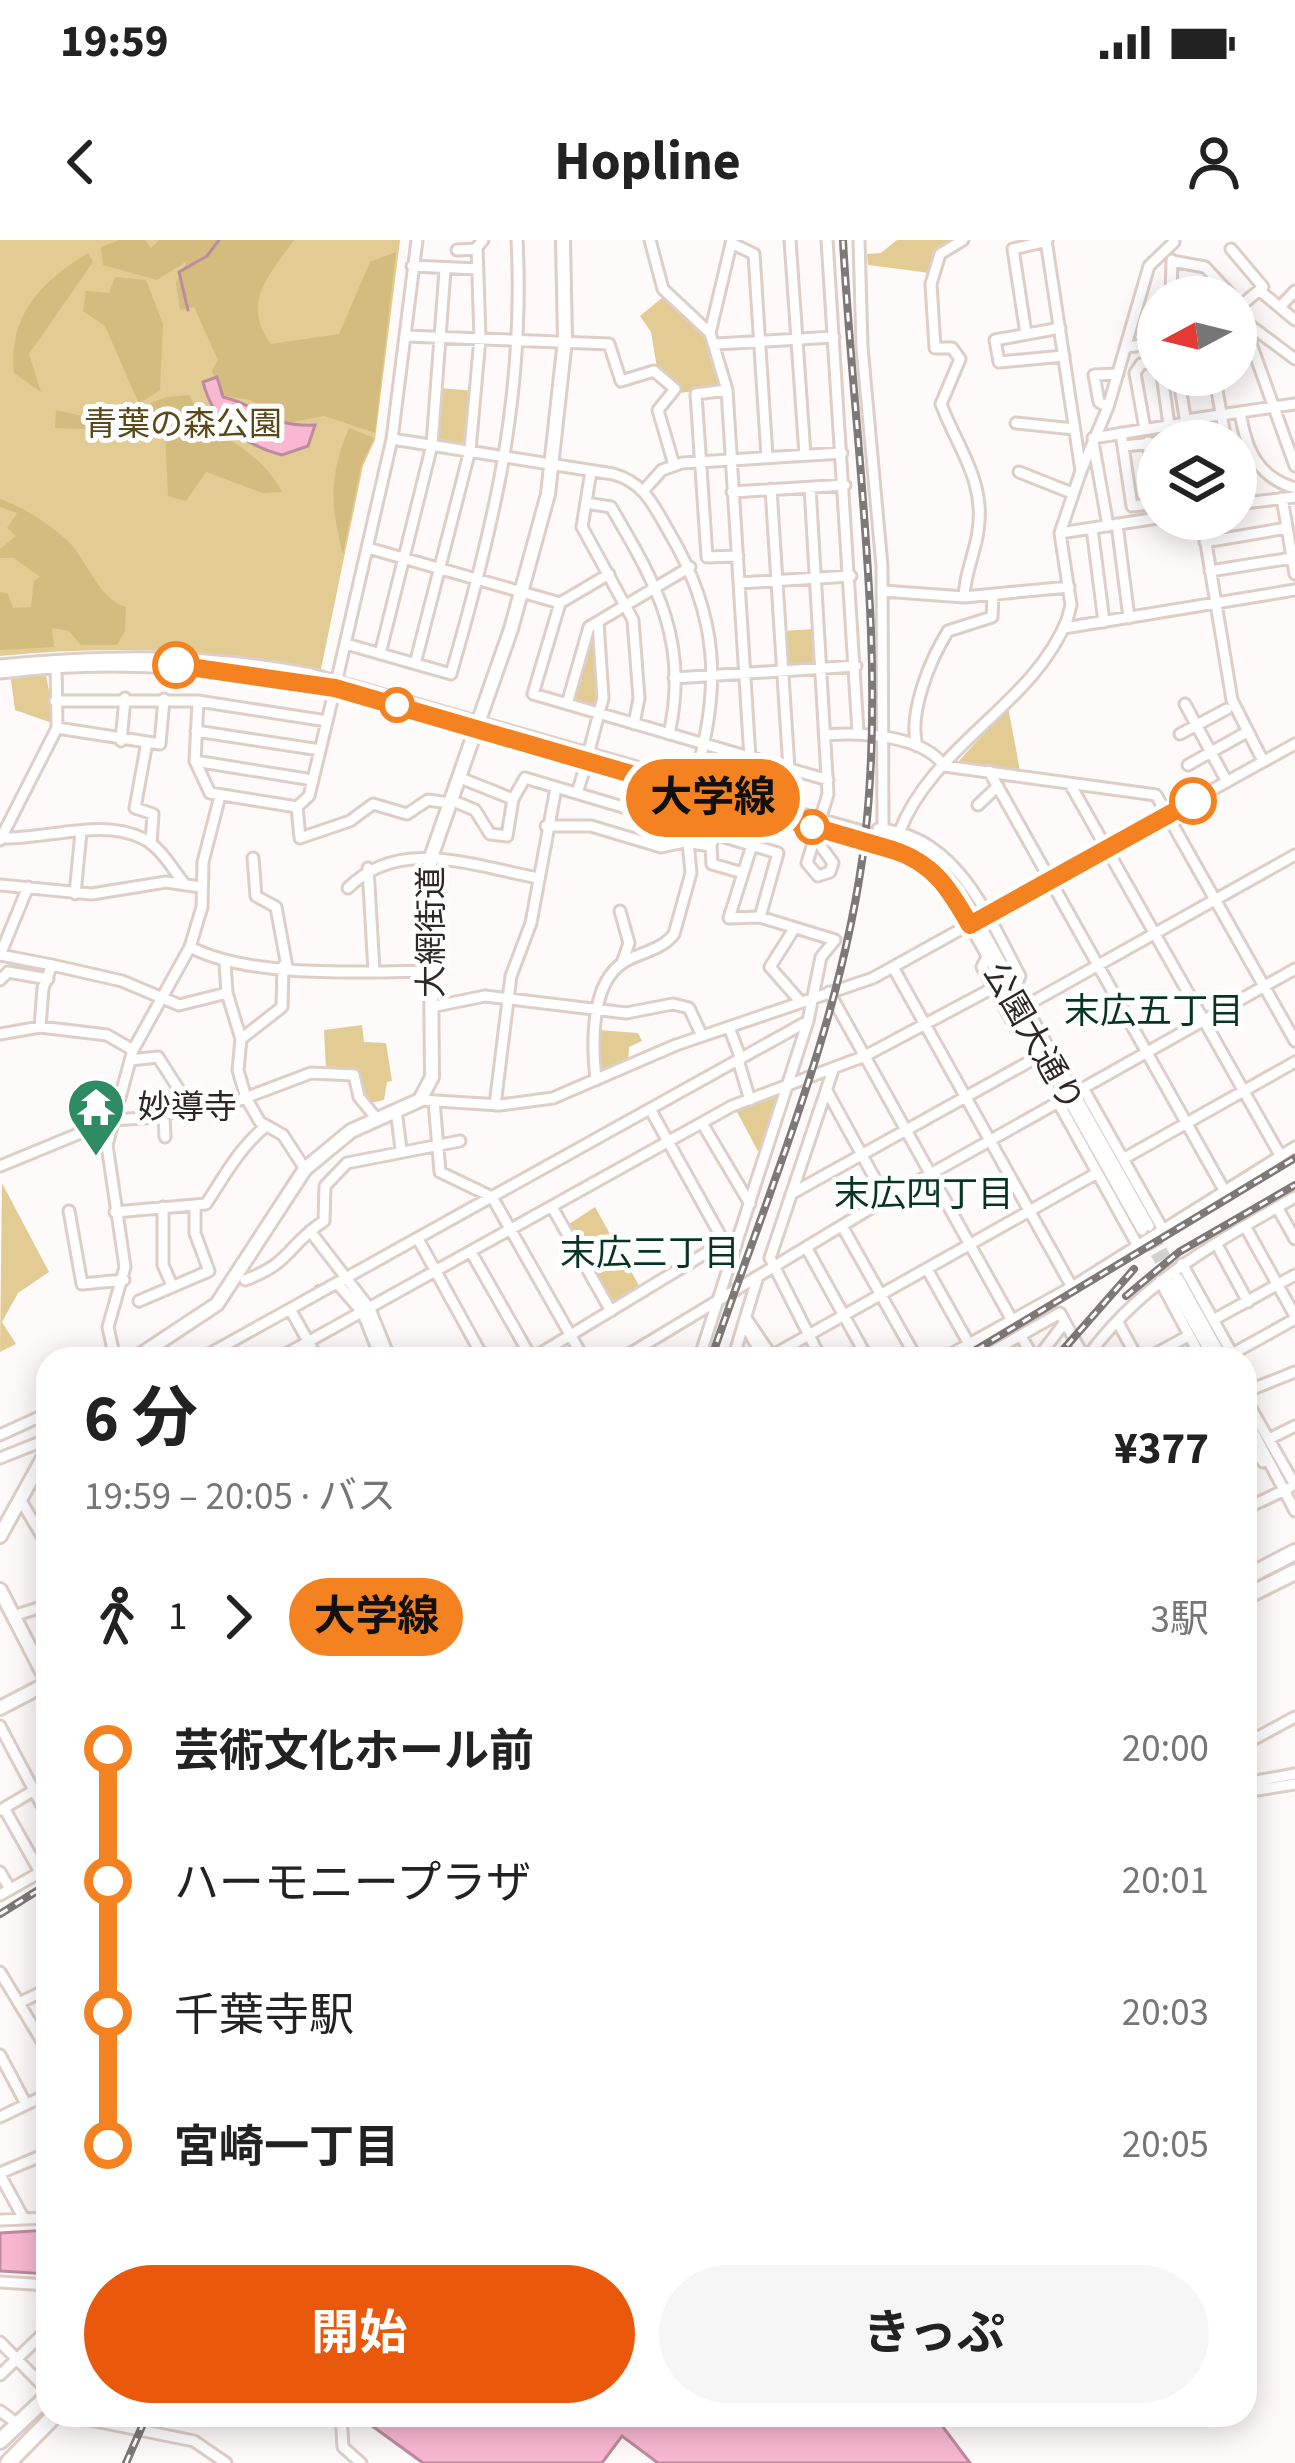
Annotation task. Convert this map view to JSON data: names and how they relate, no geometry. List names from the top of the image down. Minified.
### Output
{"streets":{"main road":["大網街道"],"street":["公園大通り"]},"crossings":[["大網街道","公園大通り"]],"districts":["末広五丁目","末広四丁目","末広三丁目"],"parks":["青葉の森公園"],"places":{"temple":["妙導寺"]},"lines":["bus line 大学線"],"north":"left","page":{"status":"19:59","header":"Hopline","on_map":"大学線","heading":["6 分","19:59 – 20:05 · バス","¥377"],"legs":["1","大学線","3駅"],"list":[{"name":"芸術文化ホール前","value":"20:00"},{"name":"ハーモニープラザ","value":"20:01"},{"name":"千葉寺駅","value":"20:03"},{"name":"宮崎一丁目","value":"20:05"}],"buttons":["開始","きっぷ"]}}
